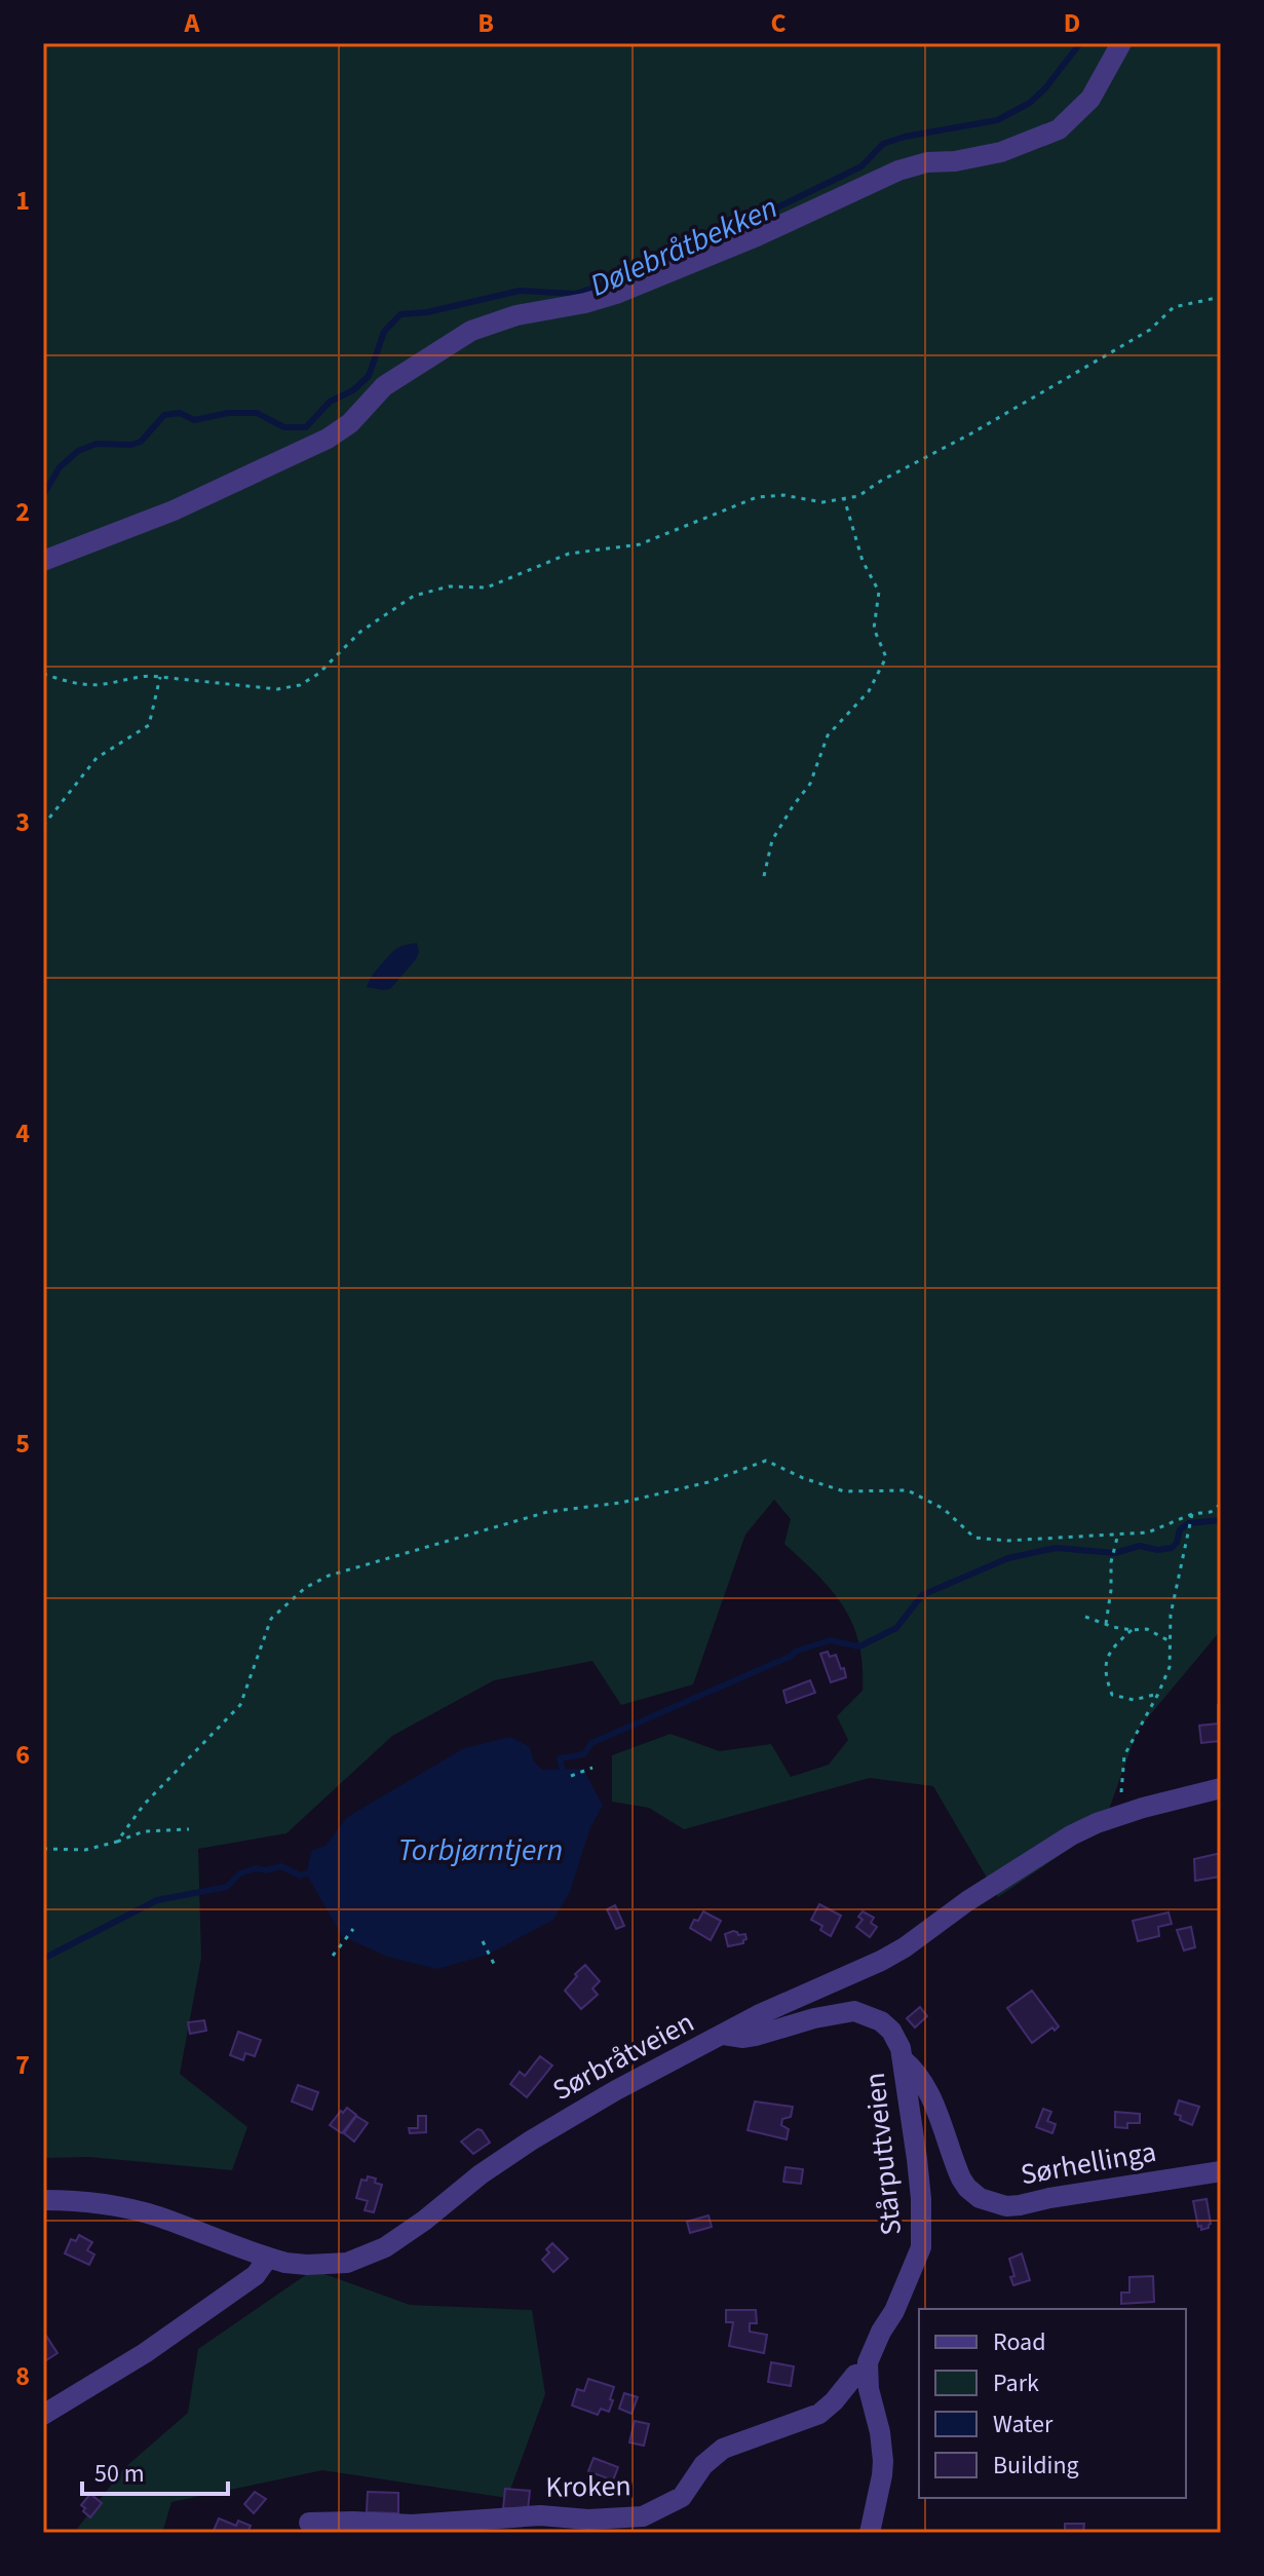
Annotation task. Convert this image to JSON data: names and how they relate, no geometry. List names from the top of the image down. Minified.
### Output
{"streets":{"street":["Sørbråtveien","Stårputtveien","Sørhellinga","Kroken"]},"crossings":[["Sørbråtveien","Stårputtveien"],["Stårputtveien","Sørhellinga"],["Stårputtveien","Kroken"]],"water":["Dølebråtbekken","Torbjørntjern"],"legend":["Road","Park","Water","Building"],"scale_bar":"50 m","grid":{"columns":["A","B","C","D"],"rows":["1","2","3","4","5","6","7","8"]}}
